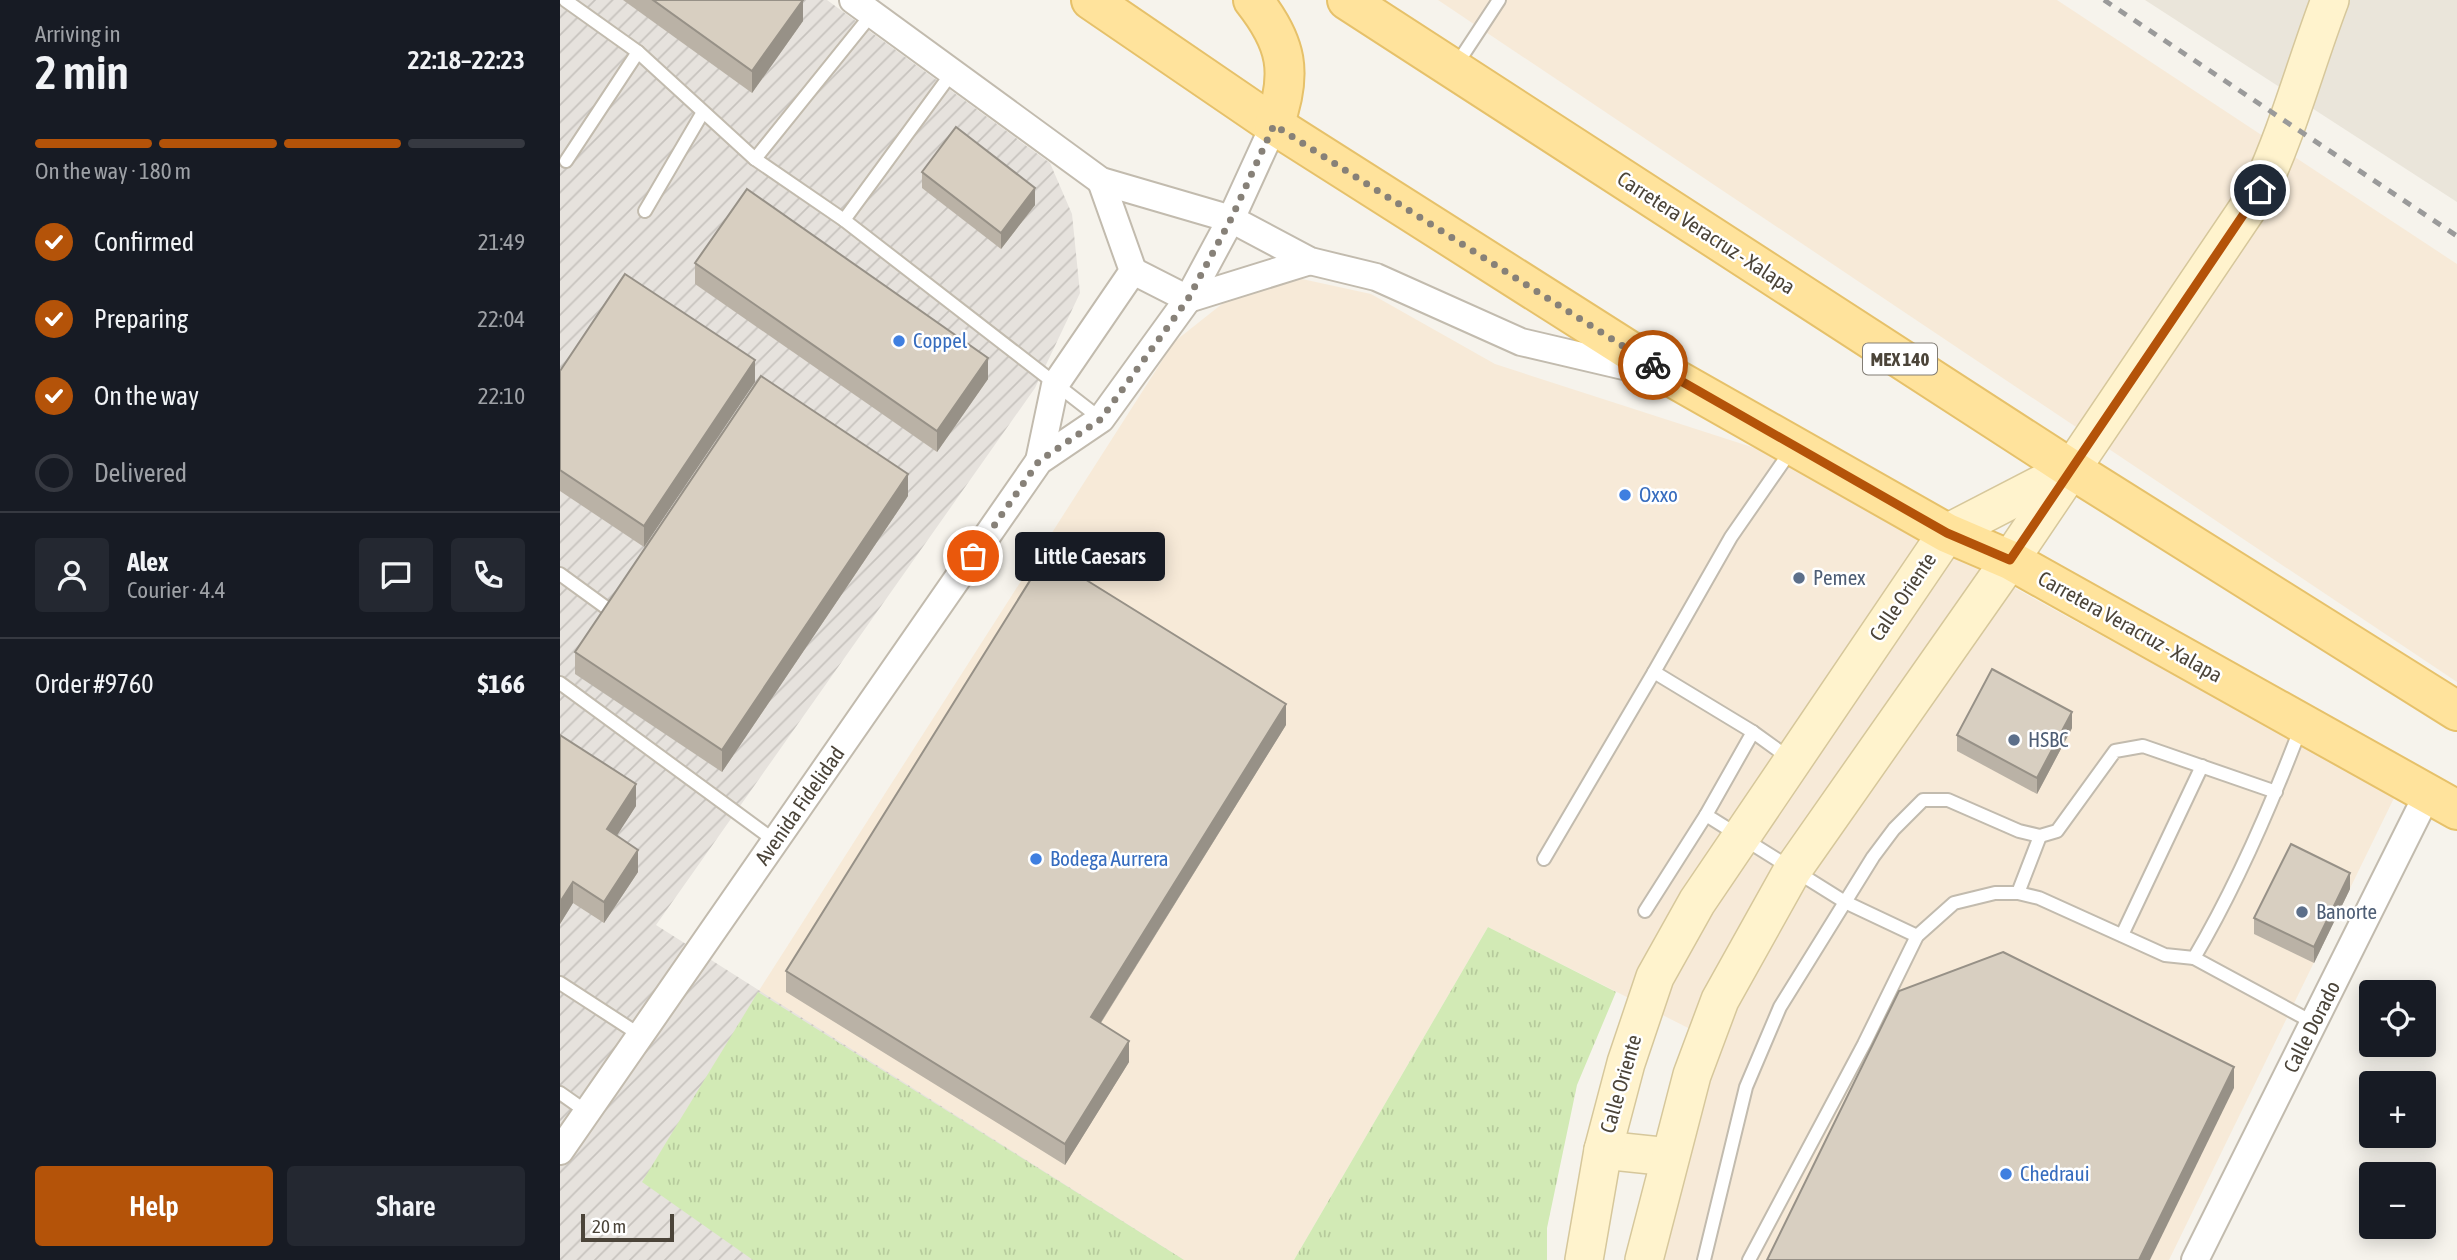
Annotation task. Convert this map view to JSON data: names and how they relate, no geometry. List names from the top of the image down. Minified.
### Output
{"streets":{"main road":["Carretera Veracruz - Xalapa","MEX 140","Calle Oriente"],"street":["Avenida Fidelidad","Calle Dorado"]},"crossings":[["Carretera Veracruz - Xalapa","Calle Oriente"],["Carretera Veracruz - Xalapa","Avenida Fidelidad"],["Carretera Veracruz - Xalapa","Calle Dorado"]],"places":["Coppel","Oxxo","Little Caesars","Pemex","HSBC","Bodega Aurrera","Banorte","Chedraui"],"scale_bar":"20 m","page":{"heading":["2 min","Arriving in","22:18–22:23"],"panel":["Alex","Courier · 4.4","Order #9760","$166"],"bar":"On the way · 180 m","list":[["Confirmed","21:49"],["Preparing","22:04"],["On the way","22:10"],"Delivered"],"bubble":"Little Caesars","map_buttons":["+","−"],"buttons":["Help","Share"],"scale":"20 m"}}
